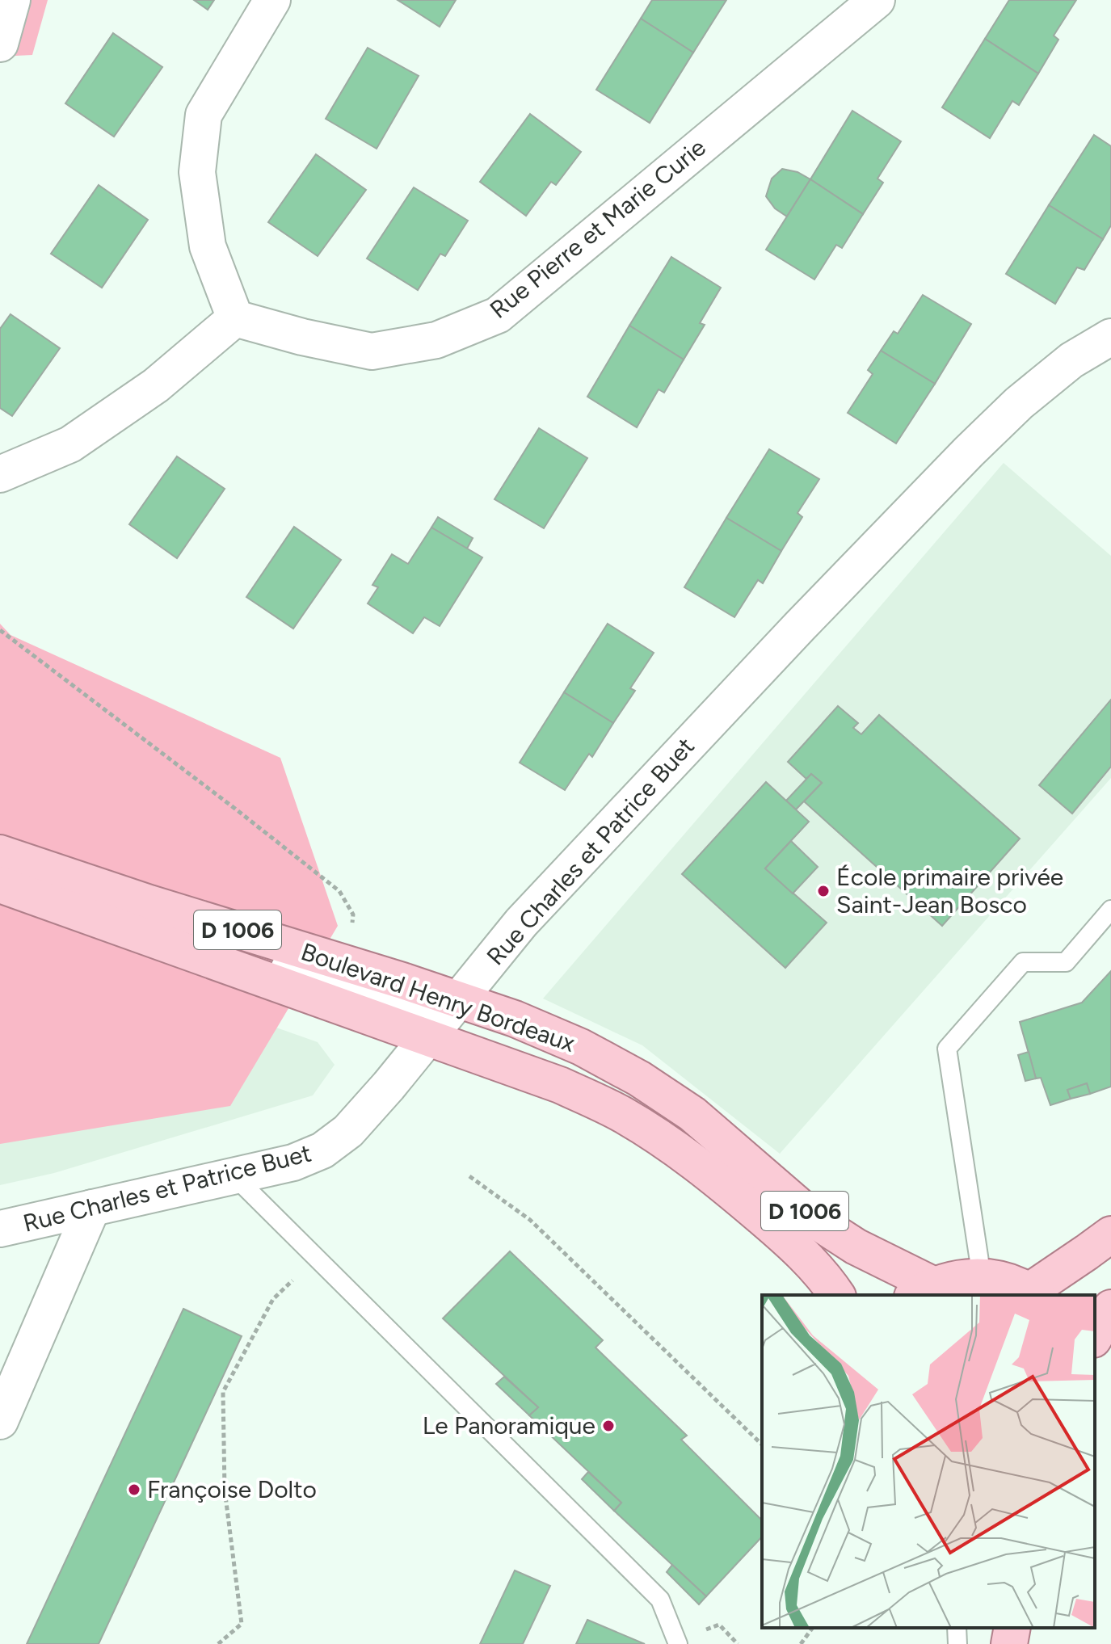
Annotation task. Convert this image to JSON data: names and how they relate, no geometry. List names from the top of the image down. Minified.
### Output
{"streets":{"main road":["D 1006","Boulevard Henry Bordeaux"],"street":["Rue Pierre et Marie Curie","Rue Charles et Patrice Buet"]},"crossings":[["Rue Charles et Patrice Buet","Boulevard Henry Bordeaux"]],"places":["École primaire privée Saint-Jean Bosco","Le Panoramique","Françoise Dolto"]}
